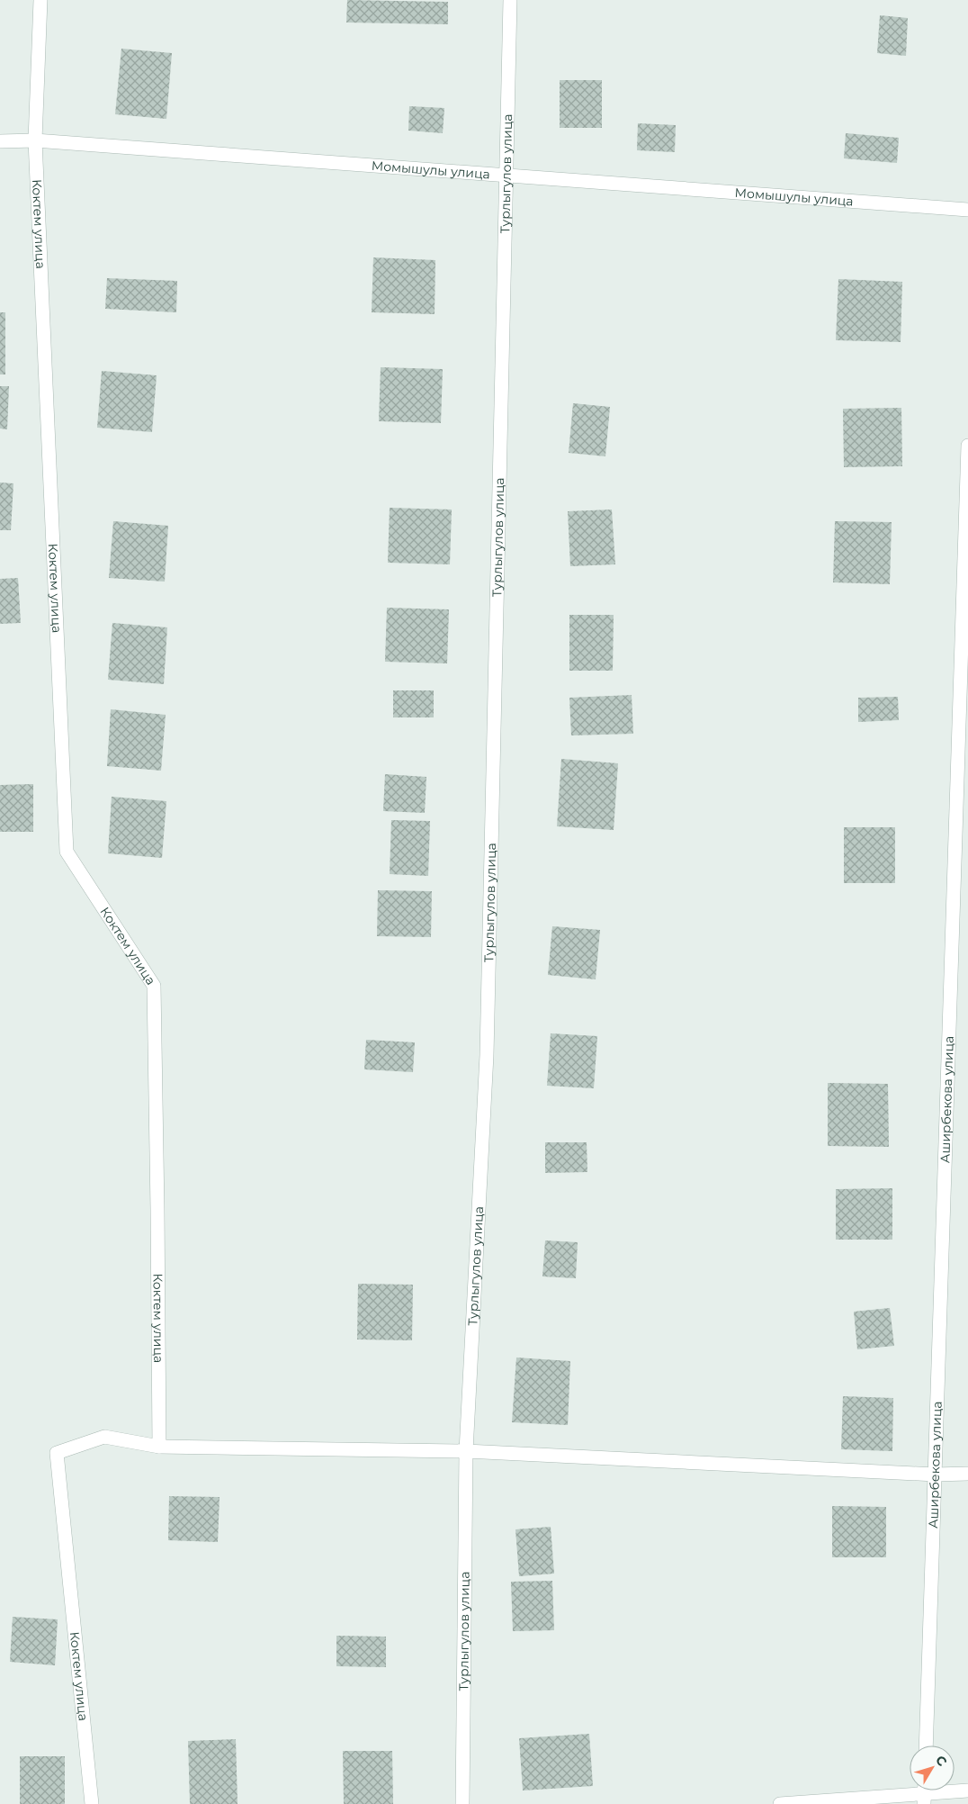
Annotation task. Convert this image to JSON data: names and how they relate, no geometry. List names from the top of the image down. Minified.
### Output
{"streets":{"street":["Момышулы улица","Турлыгулов улица","Коктем улица","Аширбекова улица"]},"crossings":[["Момышулы улица","Турлыгулов улица"],["Момышулы улица","Коктем улица"]],"north":"top right"}
